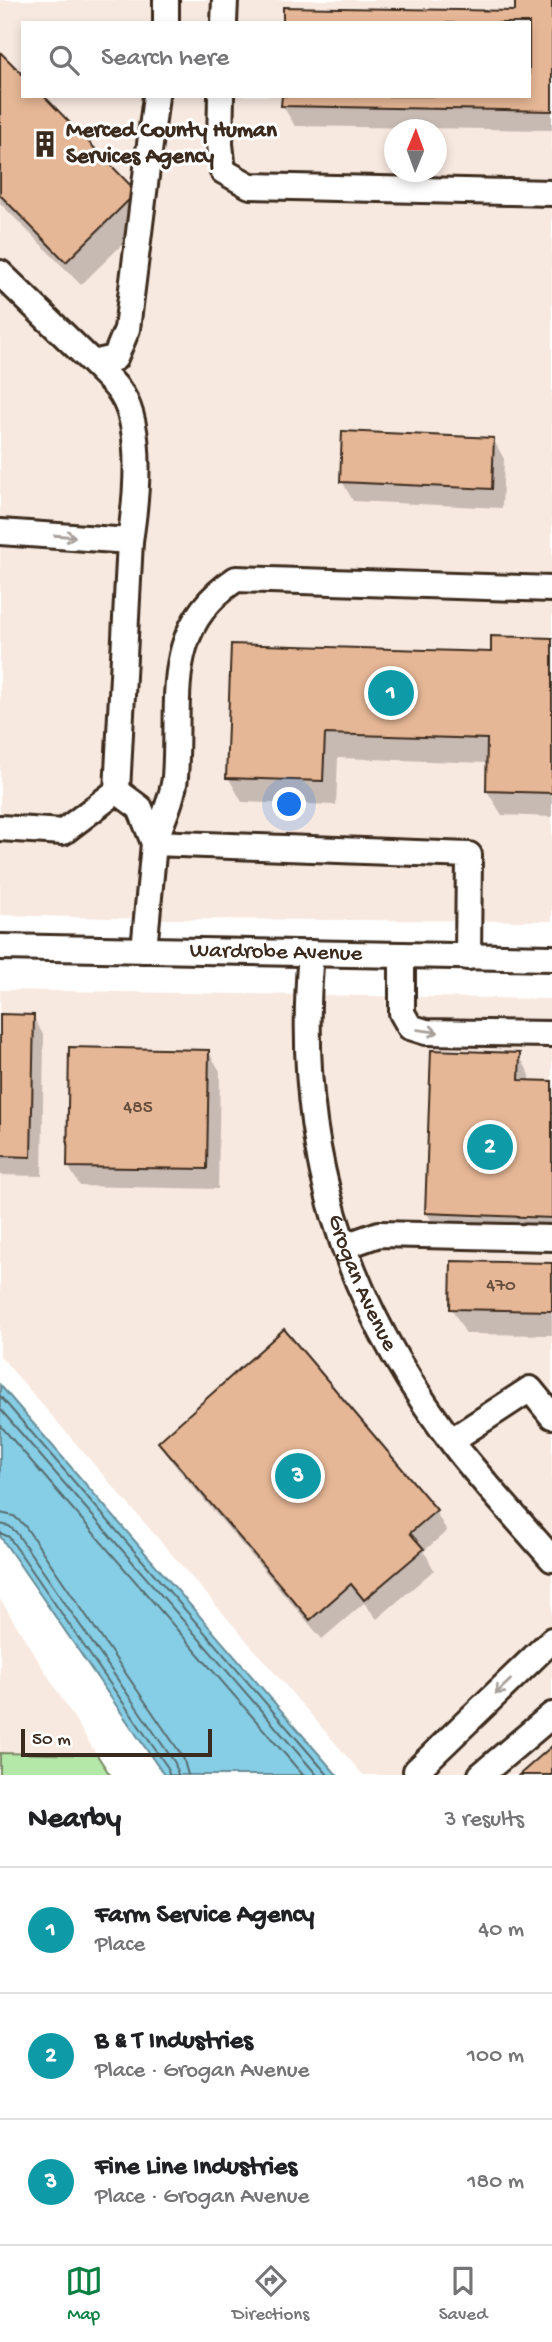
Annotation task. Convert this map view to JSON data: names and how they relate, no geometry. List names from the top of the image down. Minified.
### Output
{"streets":{"street":["Wardrobe Avenue","Grogan Avenue"]},"crossings":[["Wardrobe Avenue","Grogan Avenue"]],"places":{"building":["Merced County Human Services Agency"]},"house_numbers":["485","470"],"scale_bar":"50 m","north":"top","page":{"search":"Search here","pins":["1","2","3"],"scale":"50 m","heading":["Nearby","3 results"],"list":[{"mark":"1","name":"Farm Service Agency","note":"Place","value":"40 m"},{"mark":"2","name":"B & T Industries","note":"Place · Grogan Avenue","value":"100 m"},{"mark":"3","name":"Fine Line Industries","note":"Place · Grogan Avenue","value":"180 m"}],"nav":["Map","Directions","Saved"]}}
